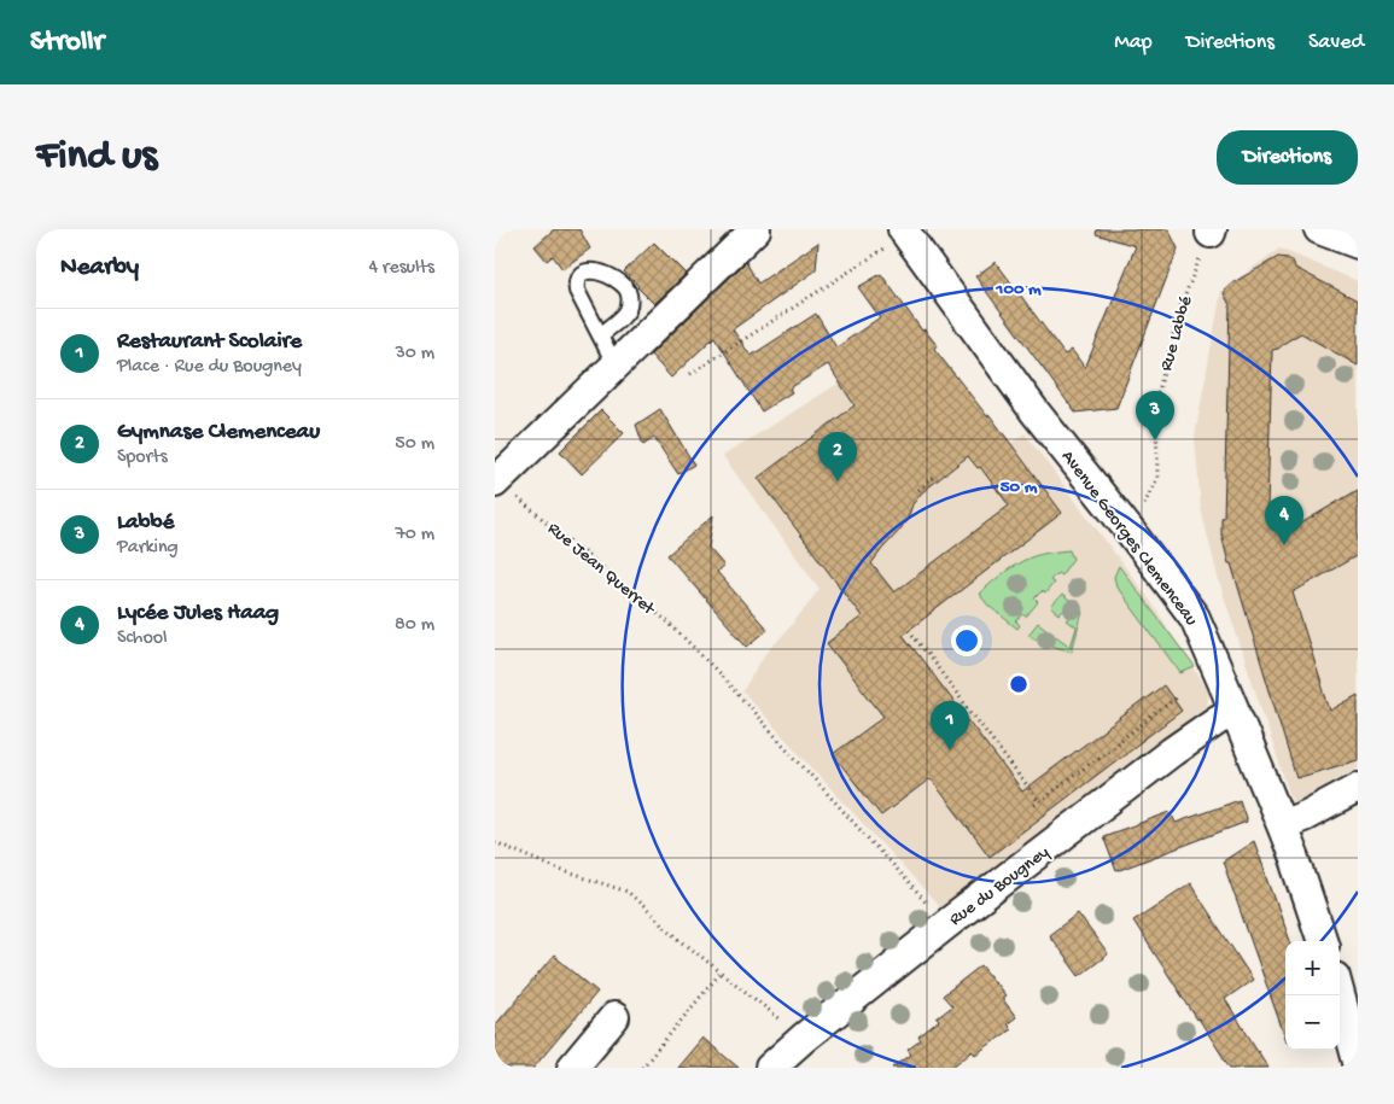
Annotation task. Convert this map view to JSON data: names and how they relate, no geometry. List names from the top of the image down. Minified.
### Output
{"streets":{"street":["Avenue Georges Clemenceau","Rue du Bougney"],"path":["Rue Labbé","Rue Jean Querret"]},"crossings":[["Avenue Georges Clemenceau","Rue du Bougney"],["Rue Jean Querret","Rue du Bougney"]],"page":{"header":"Strollr","nav":["Map","Directions","Saved"],"buttons":"Directions","title":"Find us","heading":["Nearby","4 results"],"list":[{"mark":"1","name":"Restaurant Scolaire","note":"Place · Rue du Bougney","value":"30 m"},{"mark":"2","name":"Gymnase Clemenceau","note":"Sports","value":"50 m"},{"mark":"3","name":"Labbé","note":"Parking","value":"70 m"},{"mark":"4","name":"Lycée Jules Haag","note":"School","value":"80 m"}],"pins":["3","2","4","1"],"map_buttons":["+","−"]},"rings":["100 m","50 m"]}
